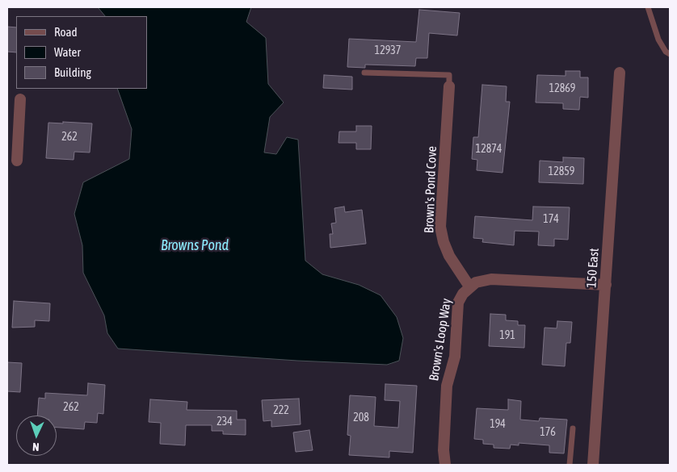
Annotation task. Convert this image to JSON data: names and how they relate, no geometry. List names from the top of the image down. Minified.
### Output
{"streets":{"street":["Brown's Pond Cove","150 East","Brown's Loop Way"]},"crossings":[["Brown's Pond Cove","Brown's Loop Way"],["150 East","Brown's Loop Way"]],"water":["Browns Pond"],"house_numbers":["12937","12869","262","12874","12859","174","191","262","222","208","234","194","176"],"legend":["Road","Water","Building"],"north":"bottom"}
